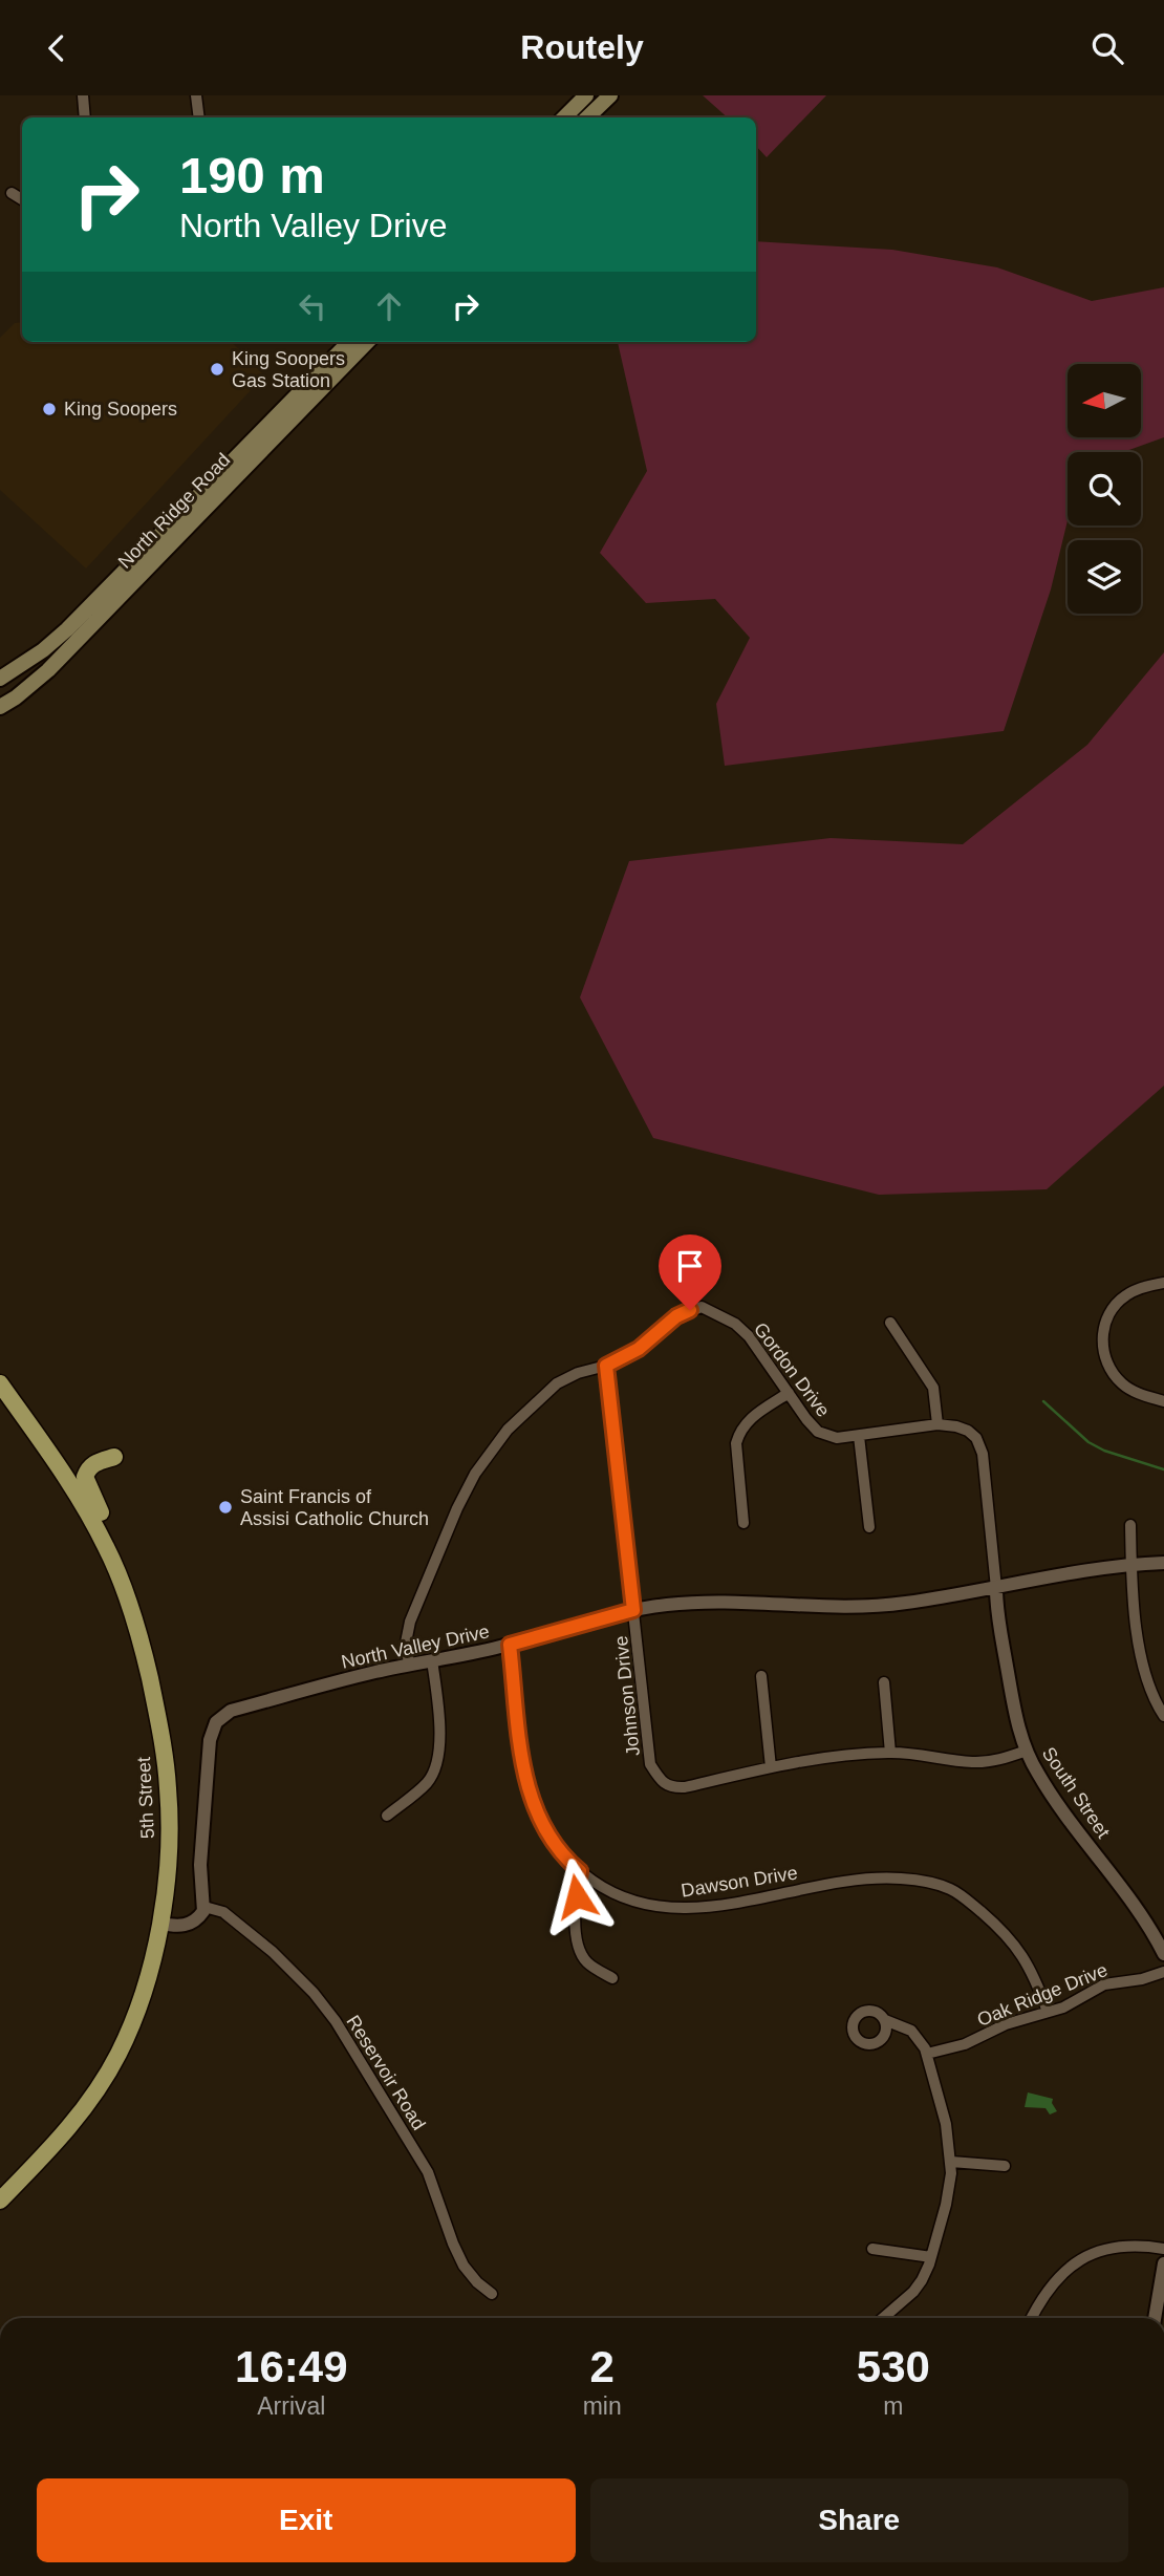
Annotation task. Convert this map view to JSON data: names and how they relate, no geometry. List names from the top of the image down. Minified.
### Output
{"streets":{"main road":["North Ridge Road","5th Street"],"street":["Gordon Drive","North Valley Drive","Johnson Drive","South Street","Dawson Drive","Oak Ridge Drive","Reservoir Road"]},"crossings":[["Gordon Drive","North Valley Drive"],["Gordon Drive","Johnson Drive"],["Gordon Drive","South Street"],["North Valley Drive","Johnson Drive"],["North Valley Drive","South Street"],["North Valley Drive","Dawson Drive"],["North Valley Drive","Reservoir Road"],["Johnson Drive","South Street"],["Dawson Drive","Oak Ridge Drive"]],"places":["King Soopers Gas Station","King Soopers","Saint Francis of Assisi Catholic Church"],"north":"left","page":{"header":"Routely","turn":["190 m","North Valley Drive"],"eta":["16:49","Arrival","2","min","530","m"],"buttons":["Exit","Share"]}}
